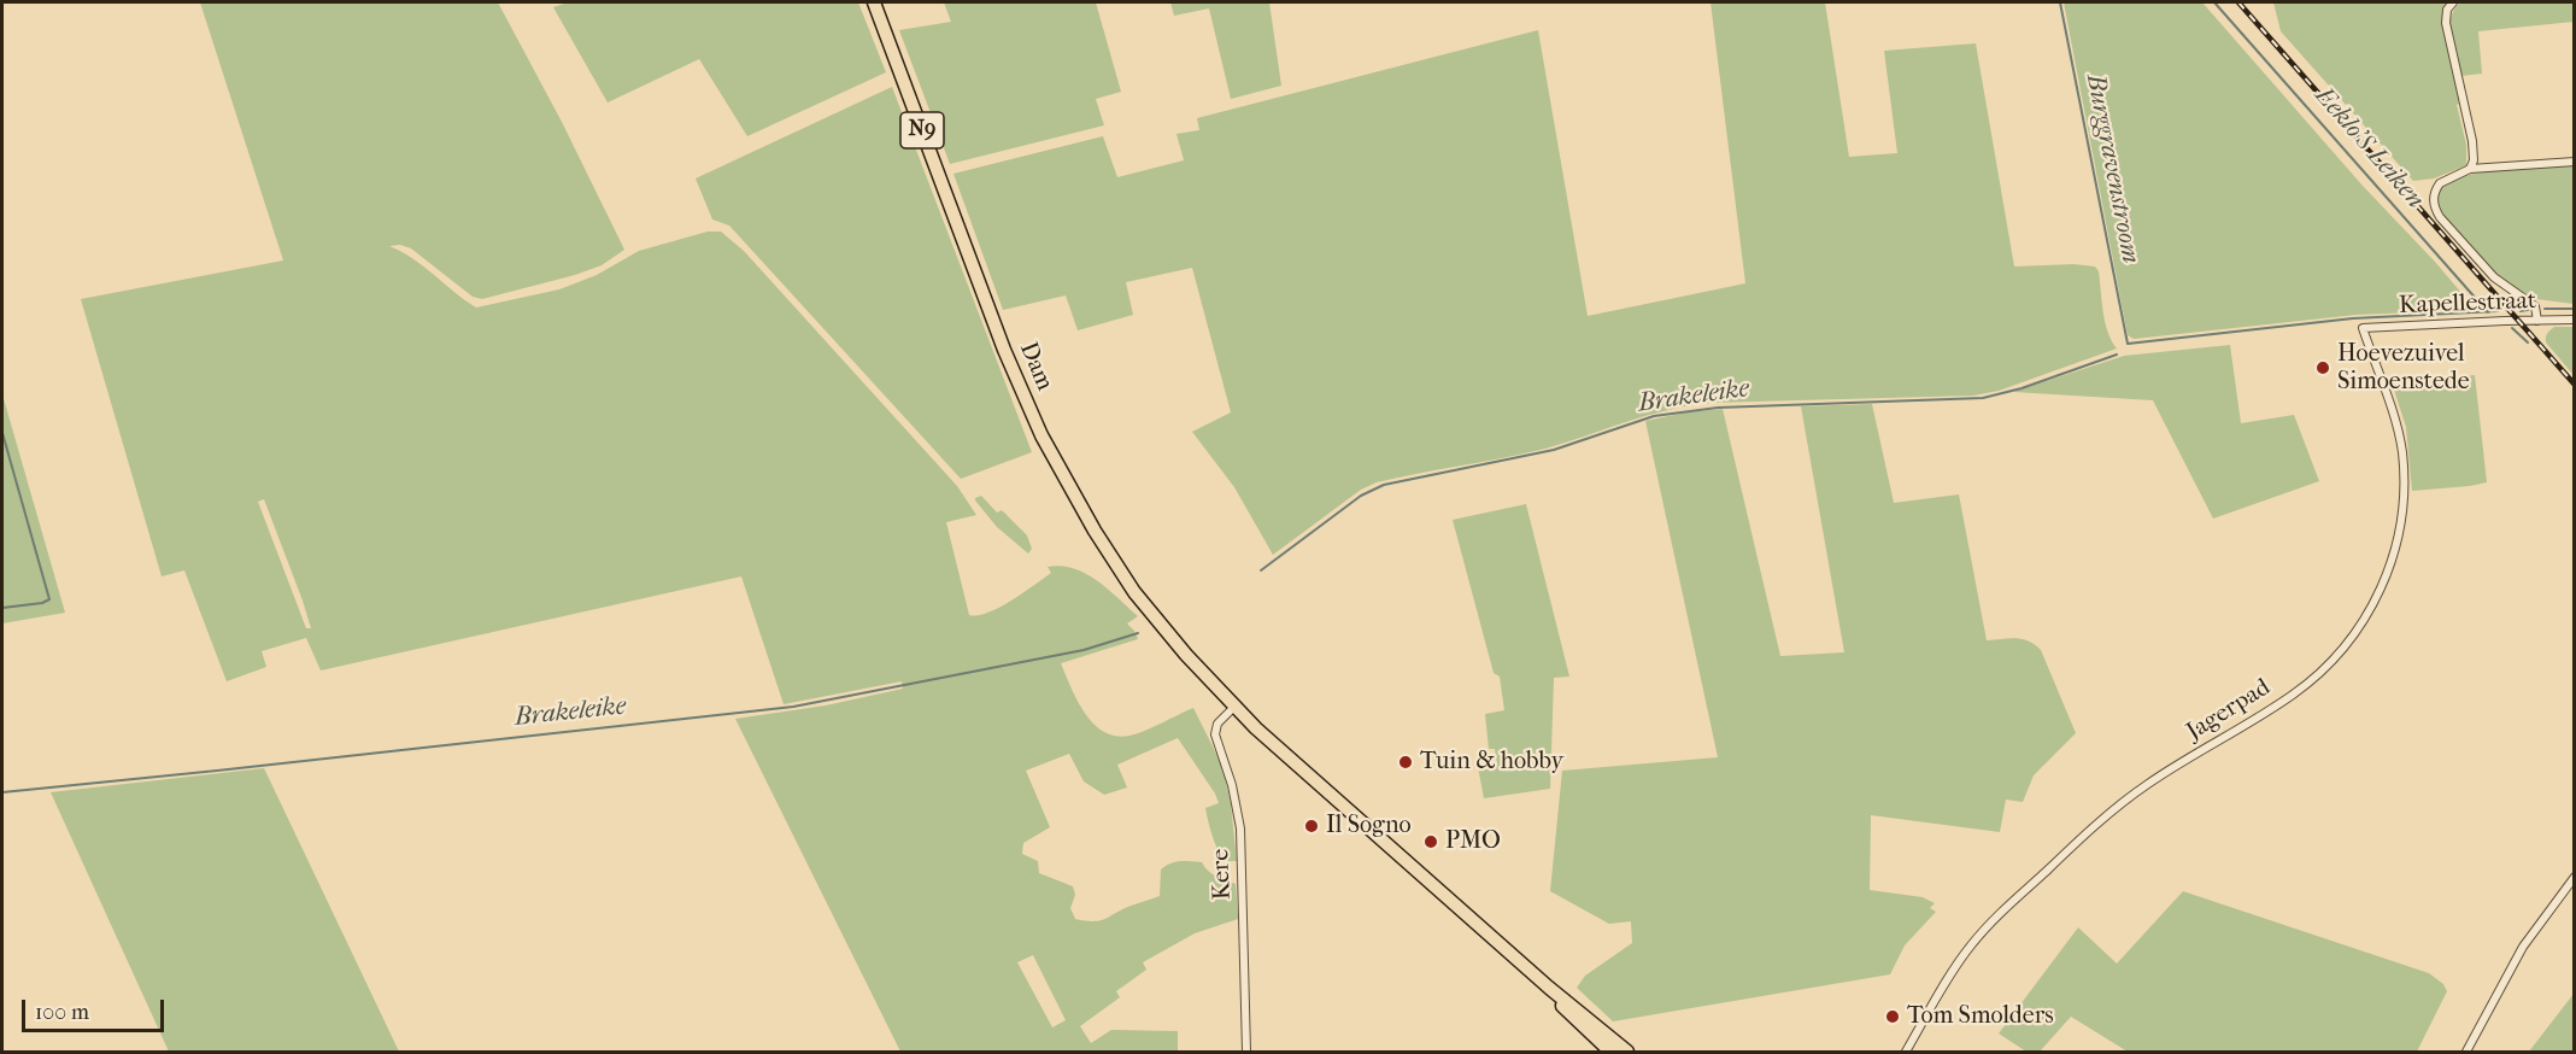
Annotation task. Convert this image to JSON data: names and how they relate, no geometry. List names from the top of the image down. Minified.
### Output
{"streets":{"main road":["N9","Dam"],"street":["Kapellestraat","Jagerpad","Kere"]},"crossings":[["N9","Dam"],["N9","Kere"],["Kapellestraat","Jagerpad"],["Dam","Kere"]],"water":["Eeklo'S Leiken","Burggravenstroom","Brakeleike"],"places":["Hoevezuivel Simoenstede","Tuin & hobby","Il Sogno","PMO","Tom Smolders"],"scale_bar":"100 m"}
